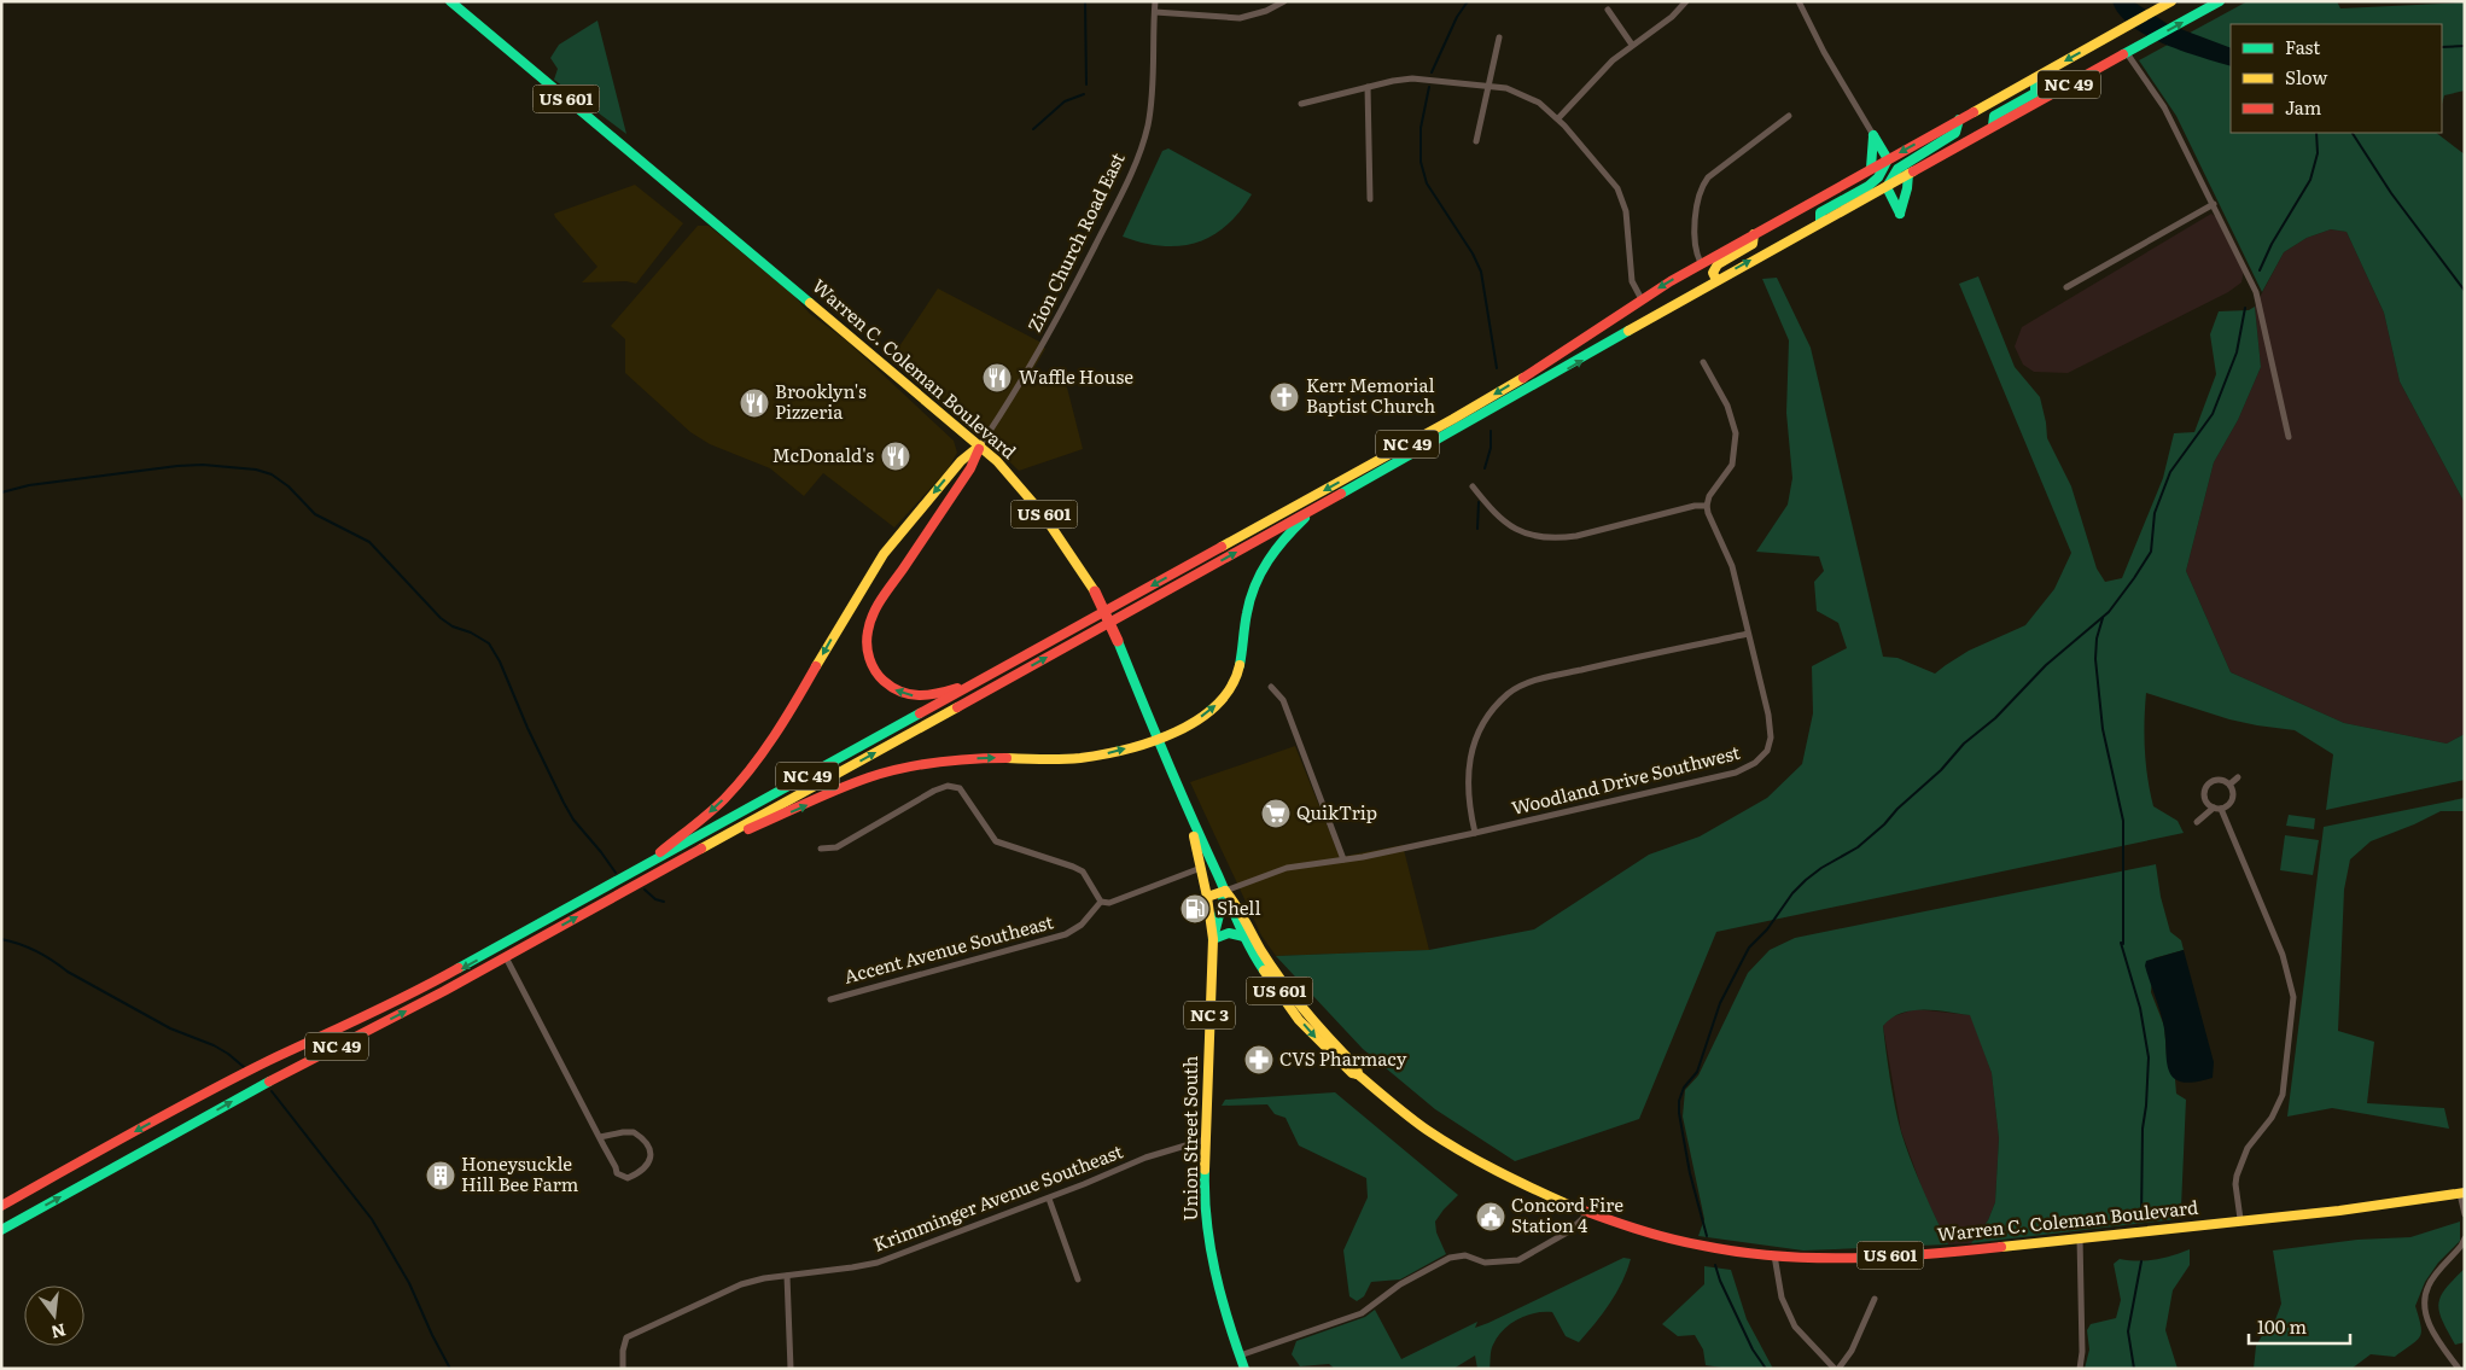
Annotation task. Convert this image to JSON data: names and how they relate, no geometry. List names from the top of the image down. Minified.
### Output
{"streets":{"main road":["NC 49","US 601","Warren C. Coleman Boulevard","NC 3","Union Street South"],"street":["Zion Church Road East","Woodland Drive Southwest","Accent Avenue Southeast","Krimminger Avenue Southeast"]},"crossings":[["Zion Church Road East","Warren C. Coleman Boulevard"],["Warren C. Coleman Boulevard","Woodland Drive Southwest"],["Warren C. Coleman Boulevard","Union Street South"],["Woodland Drive Southwest","Union Street South"],["Union Street South","Krimminger Avenue Southeast"]],"places":{"restaurant":["Waffle House","Brooklyn's Pizzeria","McDonald's"],"church":["Kerr Memorial Baptist Church"],"supermarket":["QuikTrip"],"fuel station":["Shell"],"pharmacy":["CVS Pharmacy"],"building":["Honeysuckle Hill Bee Farm"],"public building":["Concord Fire Station 4"]},"legend":["Fast","Slow","Jam"],"scale_bar":"100 m","north":"bottom"}
